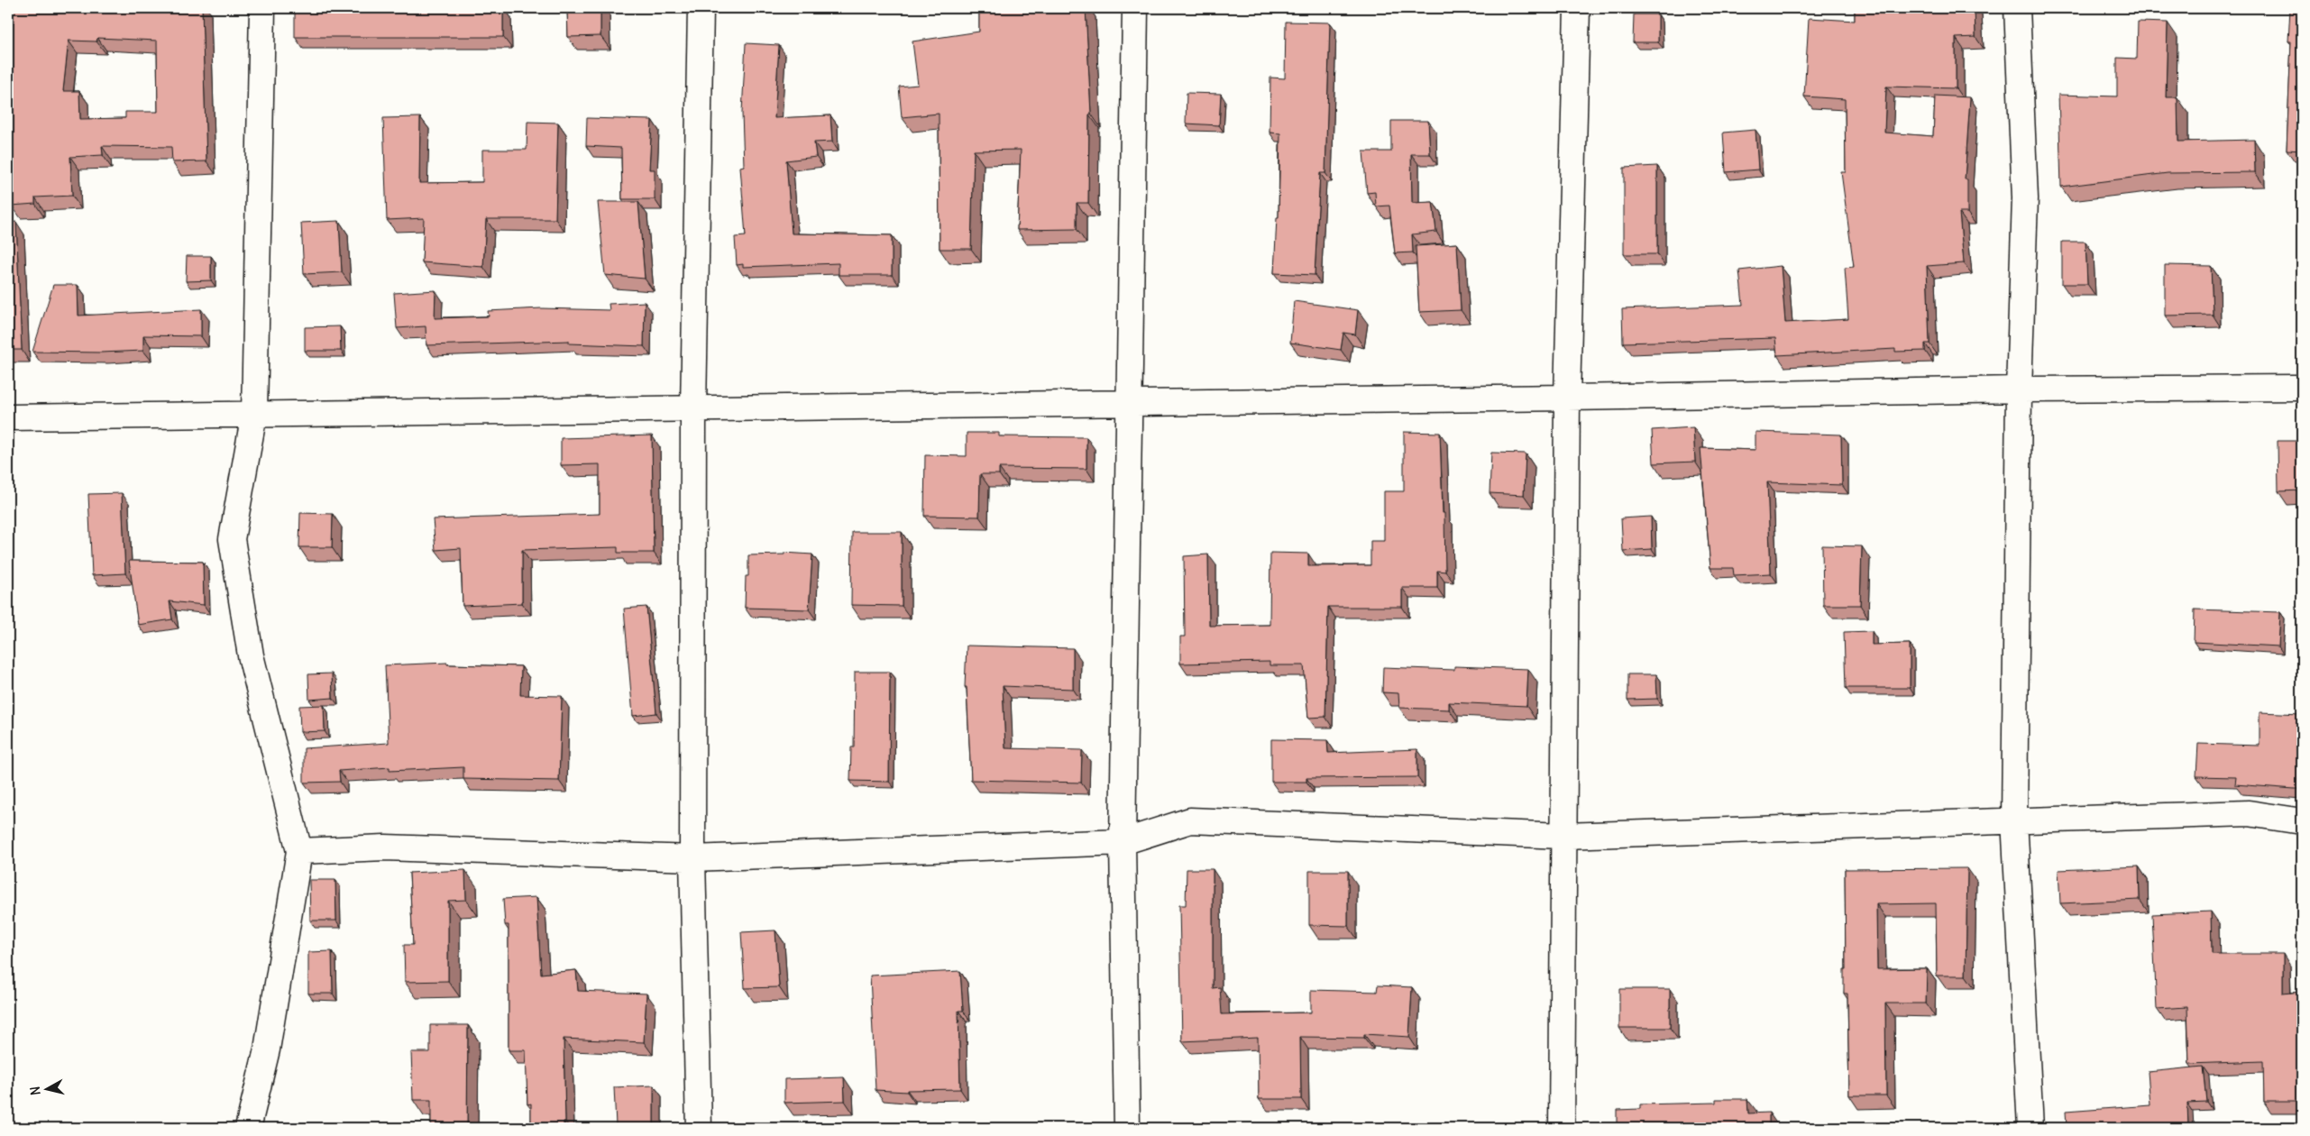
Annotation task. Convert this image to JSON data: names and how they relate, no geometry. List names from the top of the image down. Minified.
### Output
{"north":"left"}
